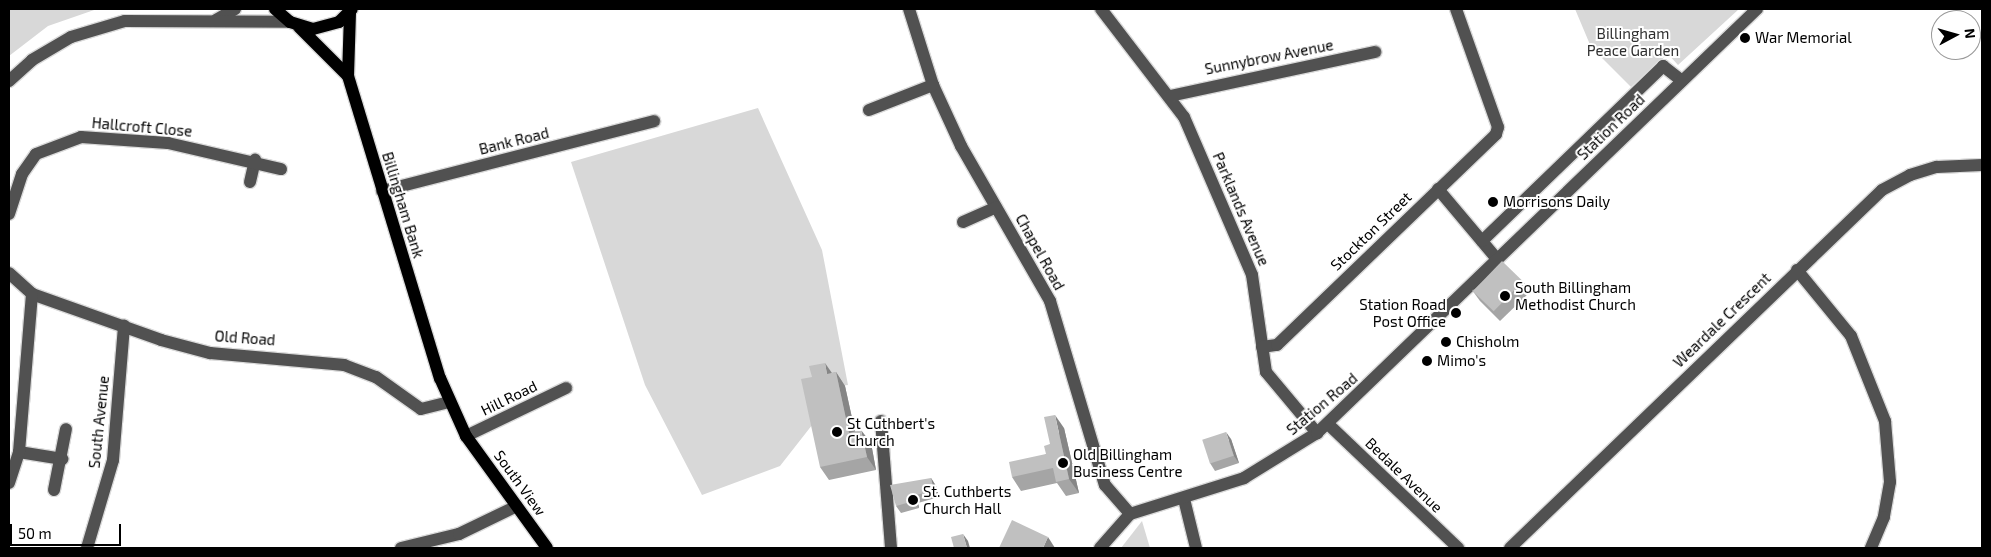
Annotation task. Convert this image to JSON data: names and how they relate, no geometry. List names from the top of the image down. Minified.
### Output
{"streets":{"main road":["Billingham Bank","South View"],"street":["Sunnybrow Avenue","Hallcroft Close","Station Road","Bank Road","Parklands Avenue","Stockton Street","Chapel Road","Weardale Crescent","Old Road","Hill Road","South Avenue","Bedale Avenue"]},"crossings":[["Sunnybrow Avenue","Parklands Avenue"],["Station Road","Parklands Avenue"],["Station Road","Chapel Road"],["Station Road","Bedale Avenue"],["Bank Road","Billingham Bank"],["Billingham Bank","Old Road"],["Billingham Bank","Hill Road"],["Billingham Bank","South View"],["Parklands Avenue","Stockton Street"],["Old Road","South Avenue"],["Hill Road","South View"]],"parks":["Billingham Peace Garden"],"places":["War Memorial","Morrisons Daily","South Billingham Methodist Church","Station Road Post Office","Chisholm","Mimo's","St Cuthbert's Church","Old Billingham Business Centre","St. Cuthberts Church Hall"],"scale_bar":"50 m","north":"right"}
